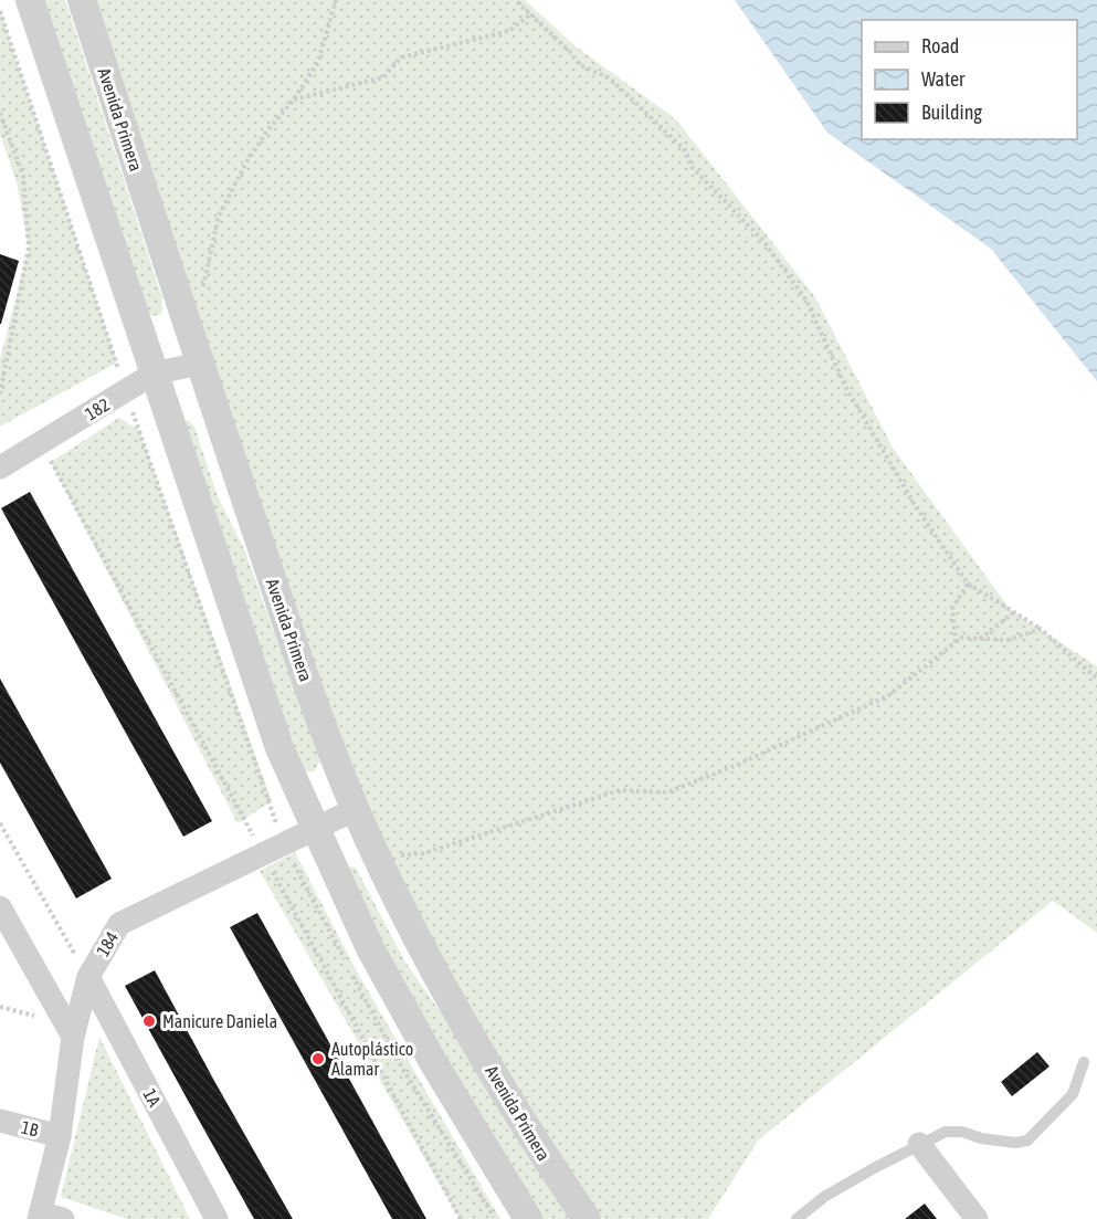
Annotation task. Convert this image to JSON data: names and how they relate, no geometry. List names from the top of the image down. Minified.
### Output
{"streets":{"street":["Avenida Primera","182","184","1A","1B"]},"crossings":[["Avenida Primera","182"],["Avenida Primera","184"],["184","1A"],["184","1B"]],"places":["Manicure Daniela","Autoplástico Alamar"],"legend":["Road","Water","Building"]}
